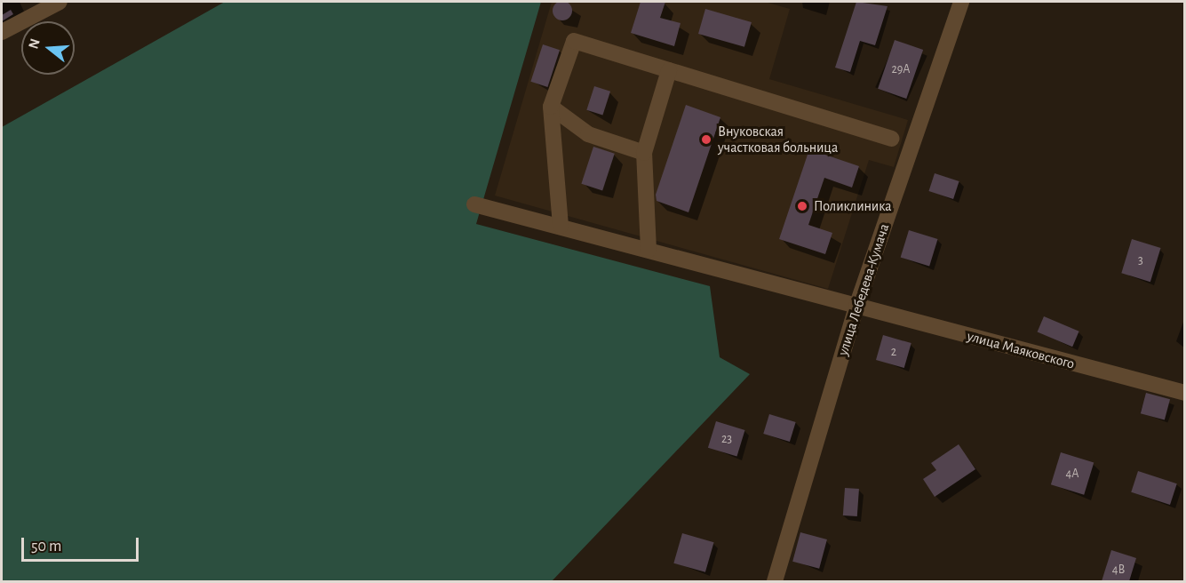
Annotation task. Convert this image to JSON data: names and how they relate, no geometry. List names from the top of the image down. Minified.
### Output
{"streets":{"street":["улица Лебедева-Кумача","улица Маяковского"]},"crossings":[["улица Лебедева-Кумача","улица Маяковского"]],"places":["Внуковская участковая больница","Поликлиника"],"house_numbers":["29А","3","2","23","4А","4В"],"scale_bar":"50 m","north":"left"}
